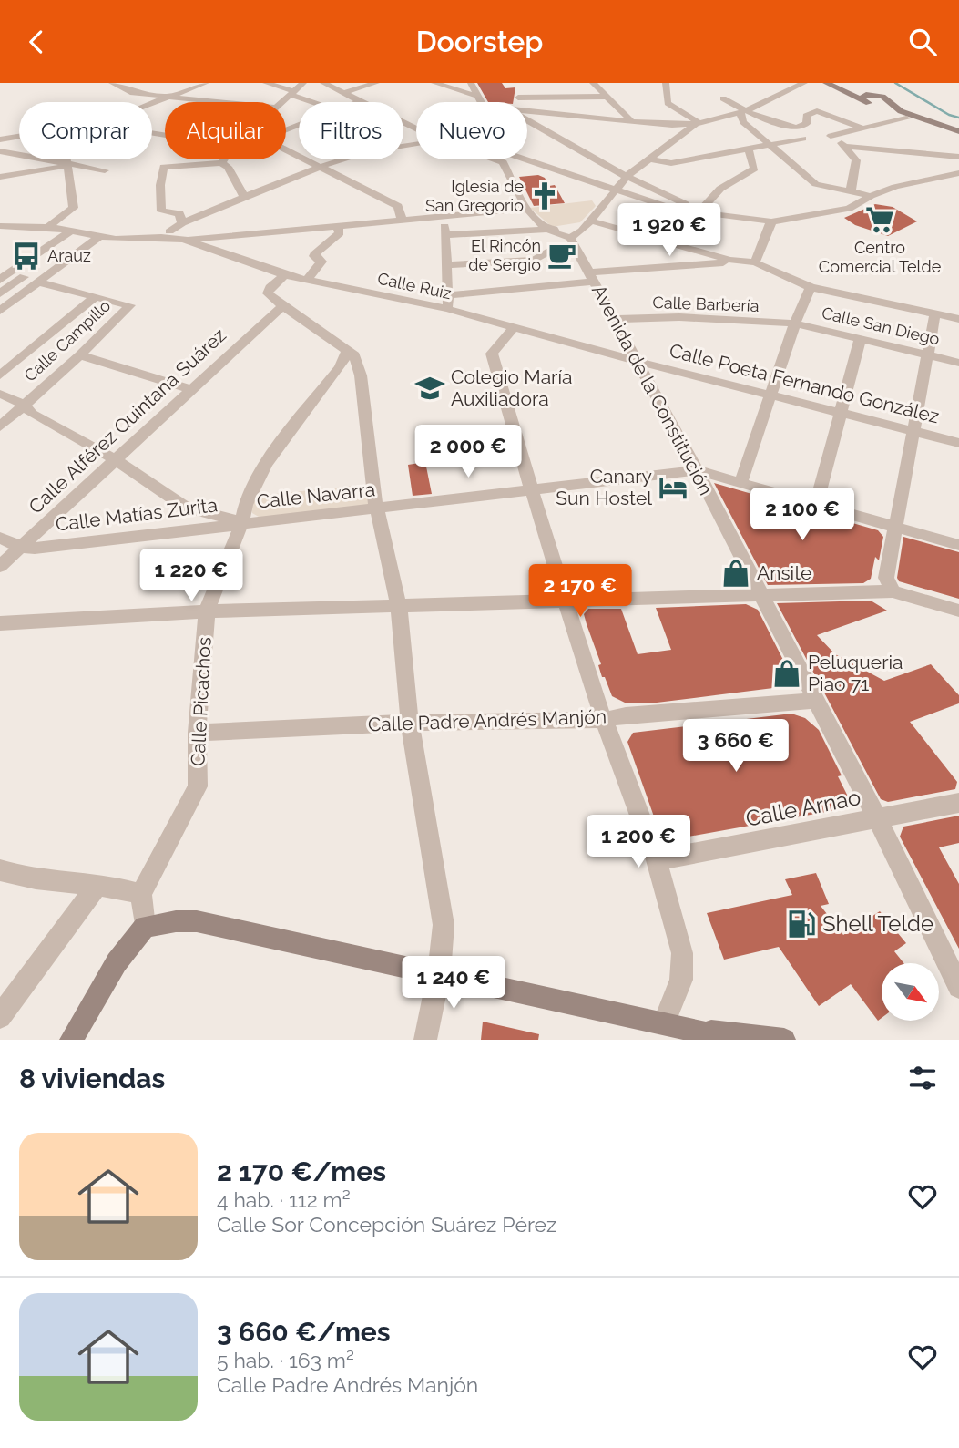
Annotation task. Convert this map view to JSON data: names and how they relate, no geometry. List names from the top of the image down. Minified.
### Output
{"streets":{"street":["Calle Ruiz","Calle Barbería","Calle San Diego","Calle Campillo","Calle Poeta Fernando González","Avenida de la Constitución","Calle Alférez Quintana Suárez","Calle Navarra","Calle Matías Zurita","Calle Picachos","Calle Padre Andrés Manjón","Calle Arnao"]},"crossings":[["Calle Ruiz","Calle Poeta Fernando González"],["Calle Ruiz","Avenida de la Constitución"],["Calle Barbería","Calle San Diego"],["Calle Barbería","Avenida de la Constitución"],["Calle Poeta Fernando González","Avenida de la Constitución"],["Avenida de la Constitución","Calle Navarra"],["Avenida de la Constitución","Calle Padre Andrés Manjón"],["Avenida de la Constitución","Calle Arnao"],["Calle Alférez Quintana Suárez","Calle Matías Zurita"],["Calle Navarra","Calle Matías Zurita"],["Calle Navarra","Calle Picachos"],["Calle Matías Zurita","Calle Picachos"],["Calle Picachos","Calle Padre Andrés Manjón"]],"places":{"church":["Iglesia de San Gregorio"],"supermarket":["Centro Comercial Telde"],"cafe":["El Rincón de Sergio"],"bus stop":["Arauz"],"school or university":["Colegio María Auxiliadora"],"hotel":["Canary Sun Hostel"],"shop":["Ansite","Peluqueria Piao 71"],"fuel station":["Shell Telde"]},"north":"bottom right","page":{"header":"Doorstep","chip":["Comprar","Alquilar","Filtros","Nuevo"],"price":["1 920 €","2 000 €","2 100 €","1 220 €","2 170 €","3 660 €","1 200 €","1 240 €"],"heading":"8 viviendas","list":[{"name":"2 170 €/mes","note":"4 hab. · 112 m² · Calle Sor Concepción Suárez Pérez"},{"name":"3 660 €/mes","note":"5 hab. · 163 m² · Calle Padre Andrés Manjón"}]}}
